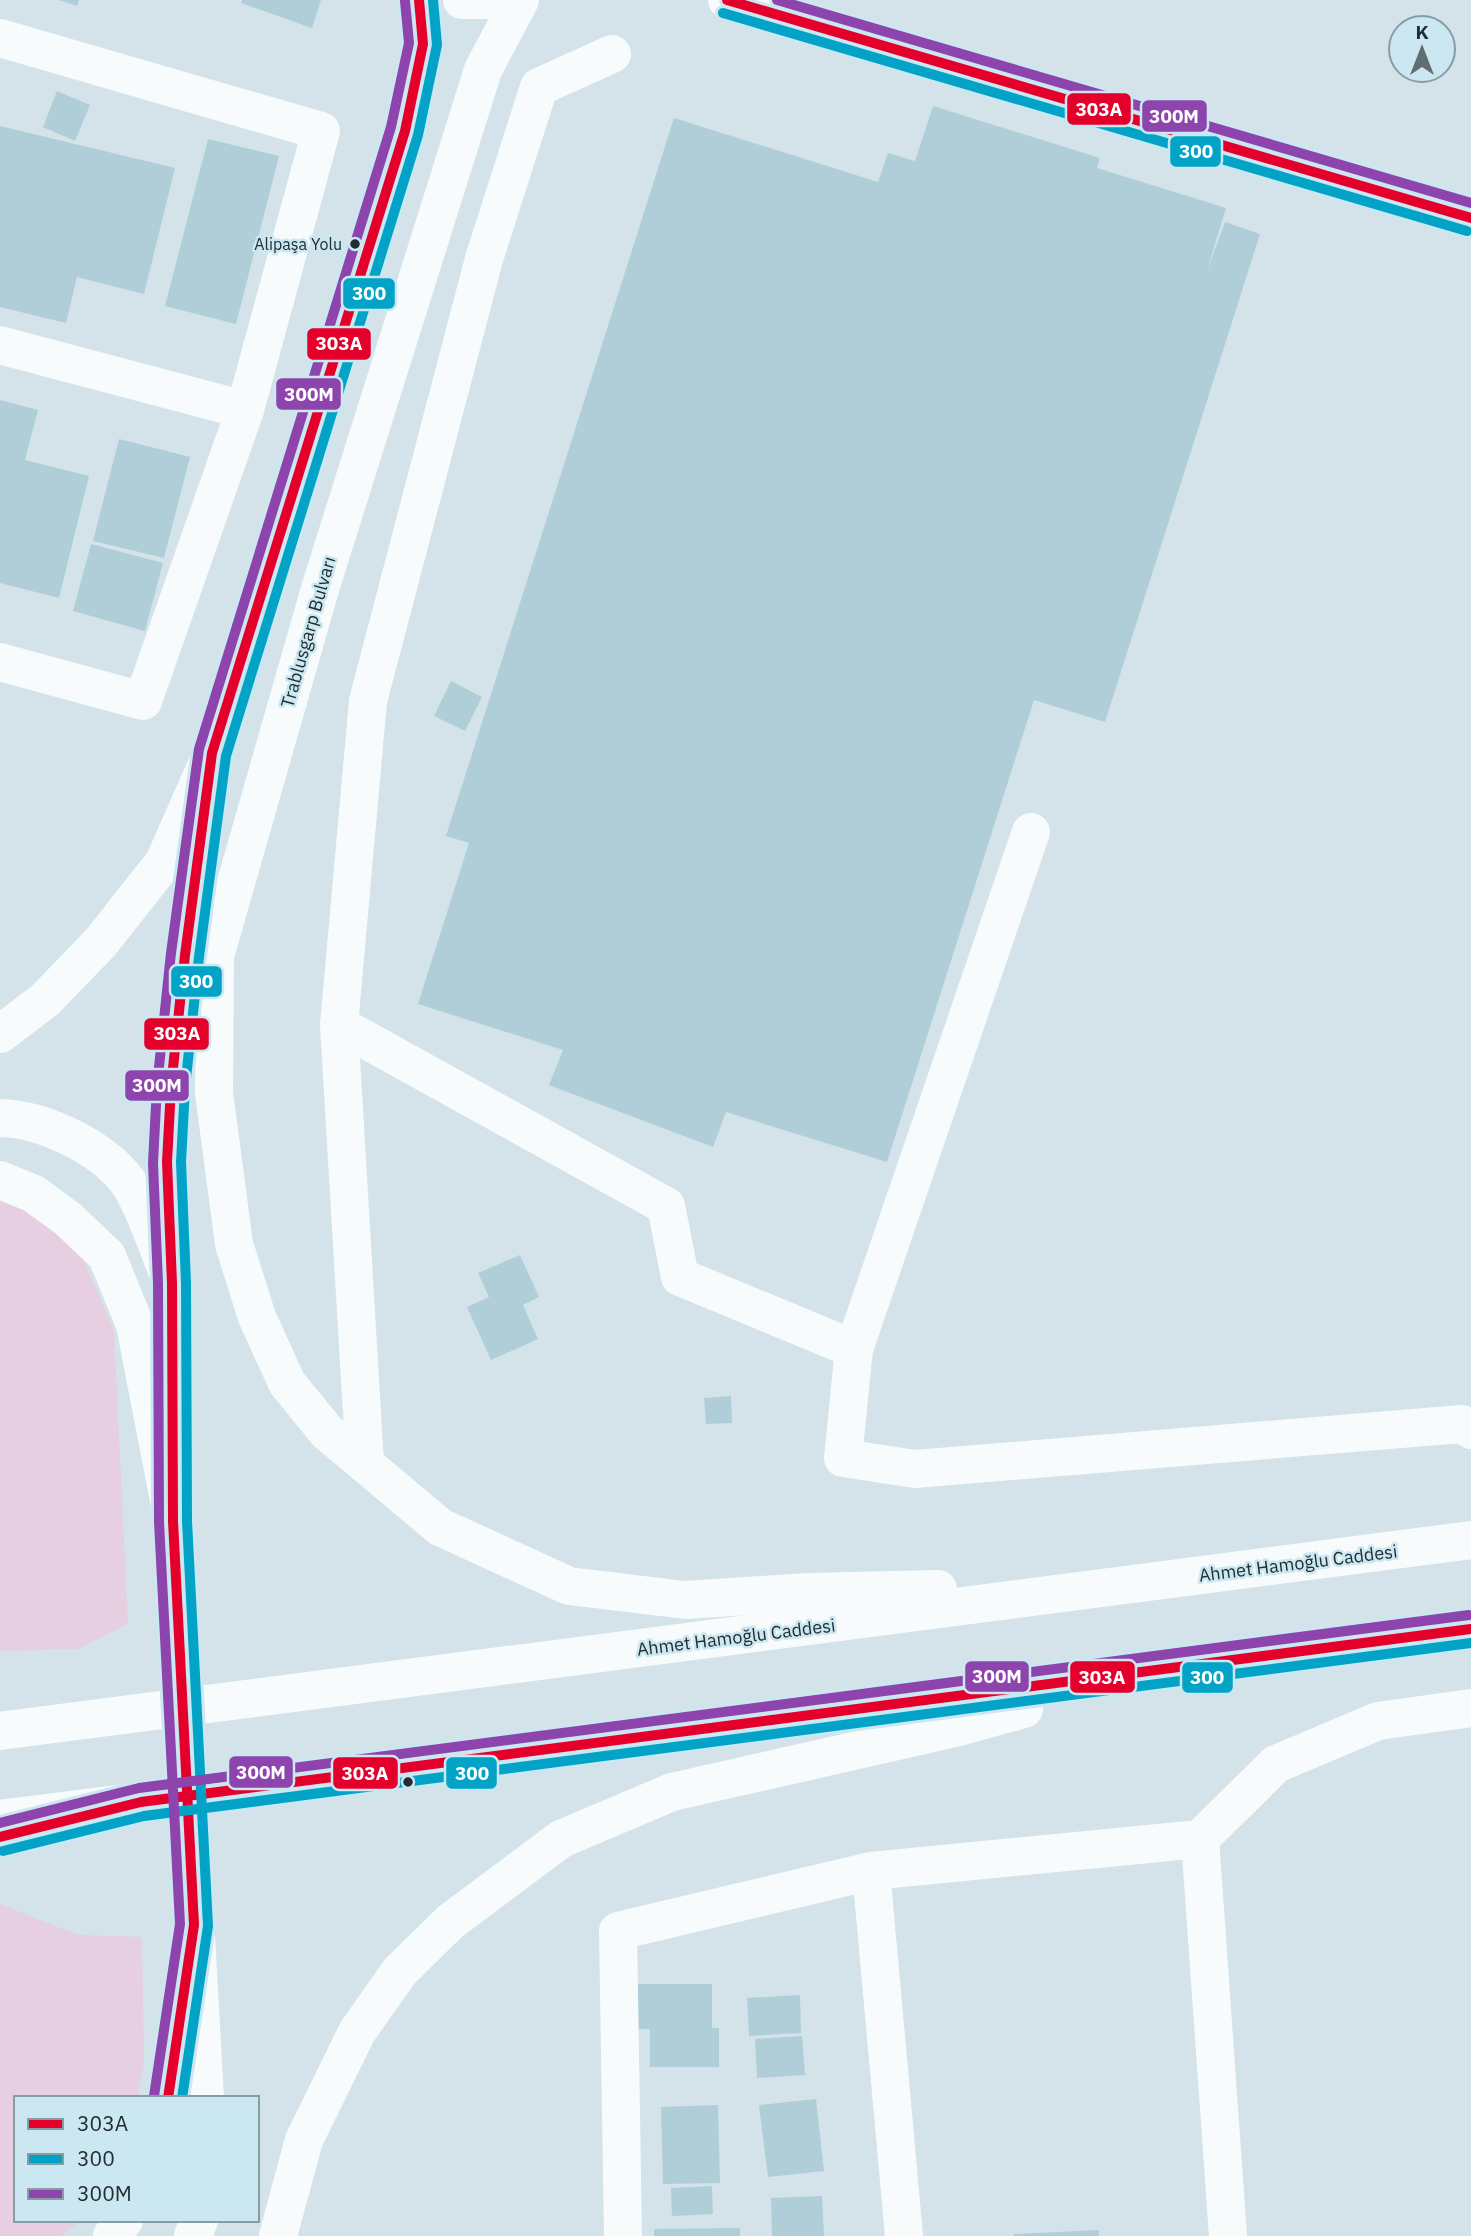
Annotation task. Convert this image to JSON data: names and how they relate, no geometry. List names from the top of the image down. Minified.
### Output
{"streets":{"main road":["Trablusgarp Bulvarı","Ahmet Hamoğlu Caddesi"]},"places":["Alipaşa Yolu"],"lines":["transit line 303A","transit line 300","transit line 300M"],"legend":["303A","300","300M"],"north":"top"}
